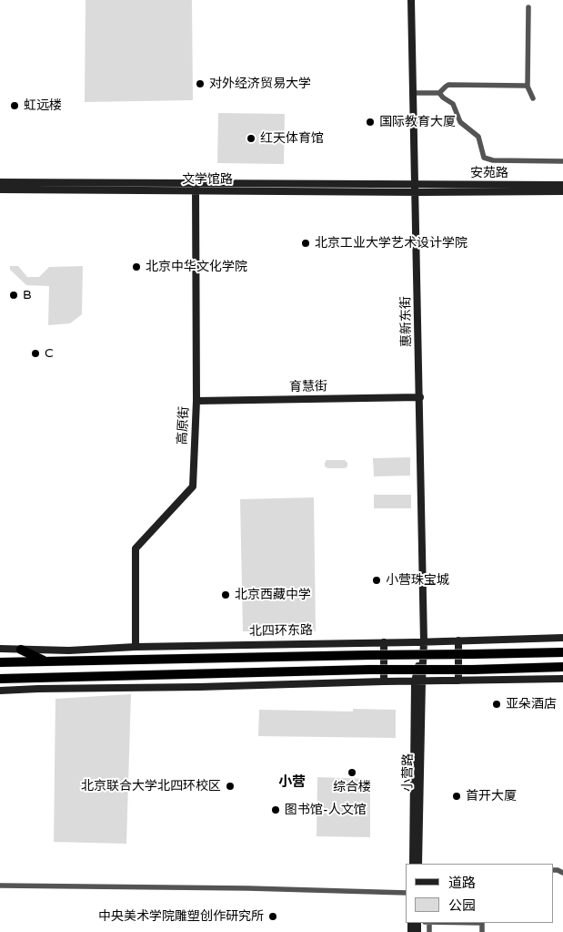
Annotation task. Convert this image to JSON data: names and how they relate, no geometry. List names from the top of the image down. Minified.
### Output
{"streets":{"highway":["北四环东路"],"street":["安苑路","文学馆路","惠新东街","育慧街","高原街","小营路"]},"crossings":[["安苑路","文学馆路"],["安苑路","惠新东街"],["文学馆路","惠新东街"],["文学馆路","高原街"],["惠新东街","育慧街"],["惠新东街","北四环东路"],["惠新东街","小营路"],["育慧街","高原街"],["高原街","北四环东路"]],"districts":["小营"],"places":["对外经济贸易大学","虹远楼","国际教育大厦","红天体育馆","北京工业大学艺术设计学院","北京中华文化学院","B","C","小营珠宝城","北京西藏中学","亚朵酒店","综合楼","北京联合大学北四环校区","首开大厦","图书馆-人文馆","中央美术学院雕塑创作研究所"],"legend":["道路","公园"]}
